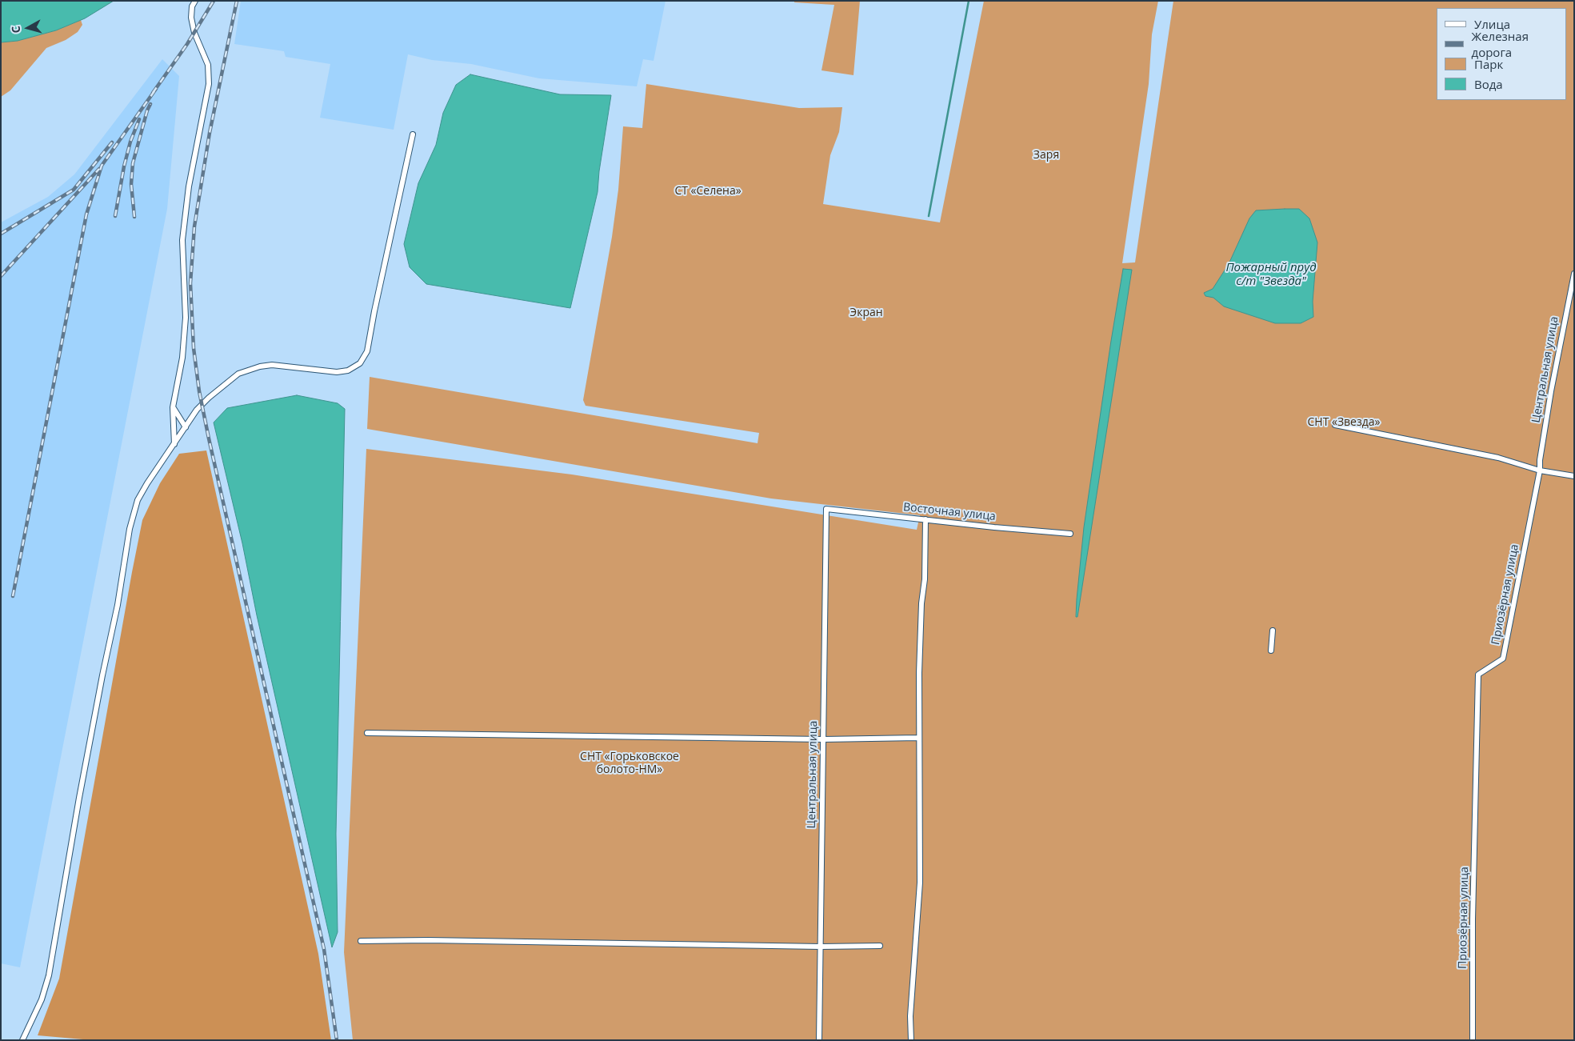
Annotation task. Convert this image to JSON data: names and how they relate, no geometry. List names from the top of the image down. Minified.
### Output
{"streets":{"street":["Центральная улица","Восточная улица","Приозёрная улица"]},"crossings":[["Центральная улица","Восточная улица"],["Центральная улица","Приозёрная улица"]],"water":["Пожарный пруд с/т \"Звезда\""],"parks":["Заря","СТ «Селена»","Экран","СНТ «Звезда»","СНТ «Горьковское болото-НМ»"],"legend":["Улица","Железная дорога","Парк","Вода"],"north":"left"}
